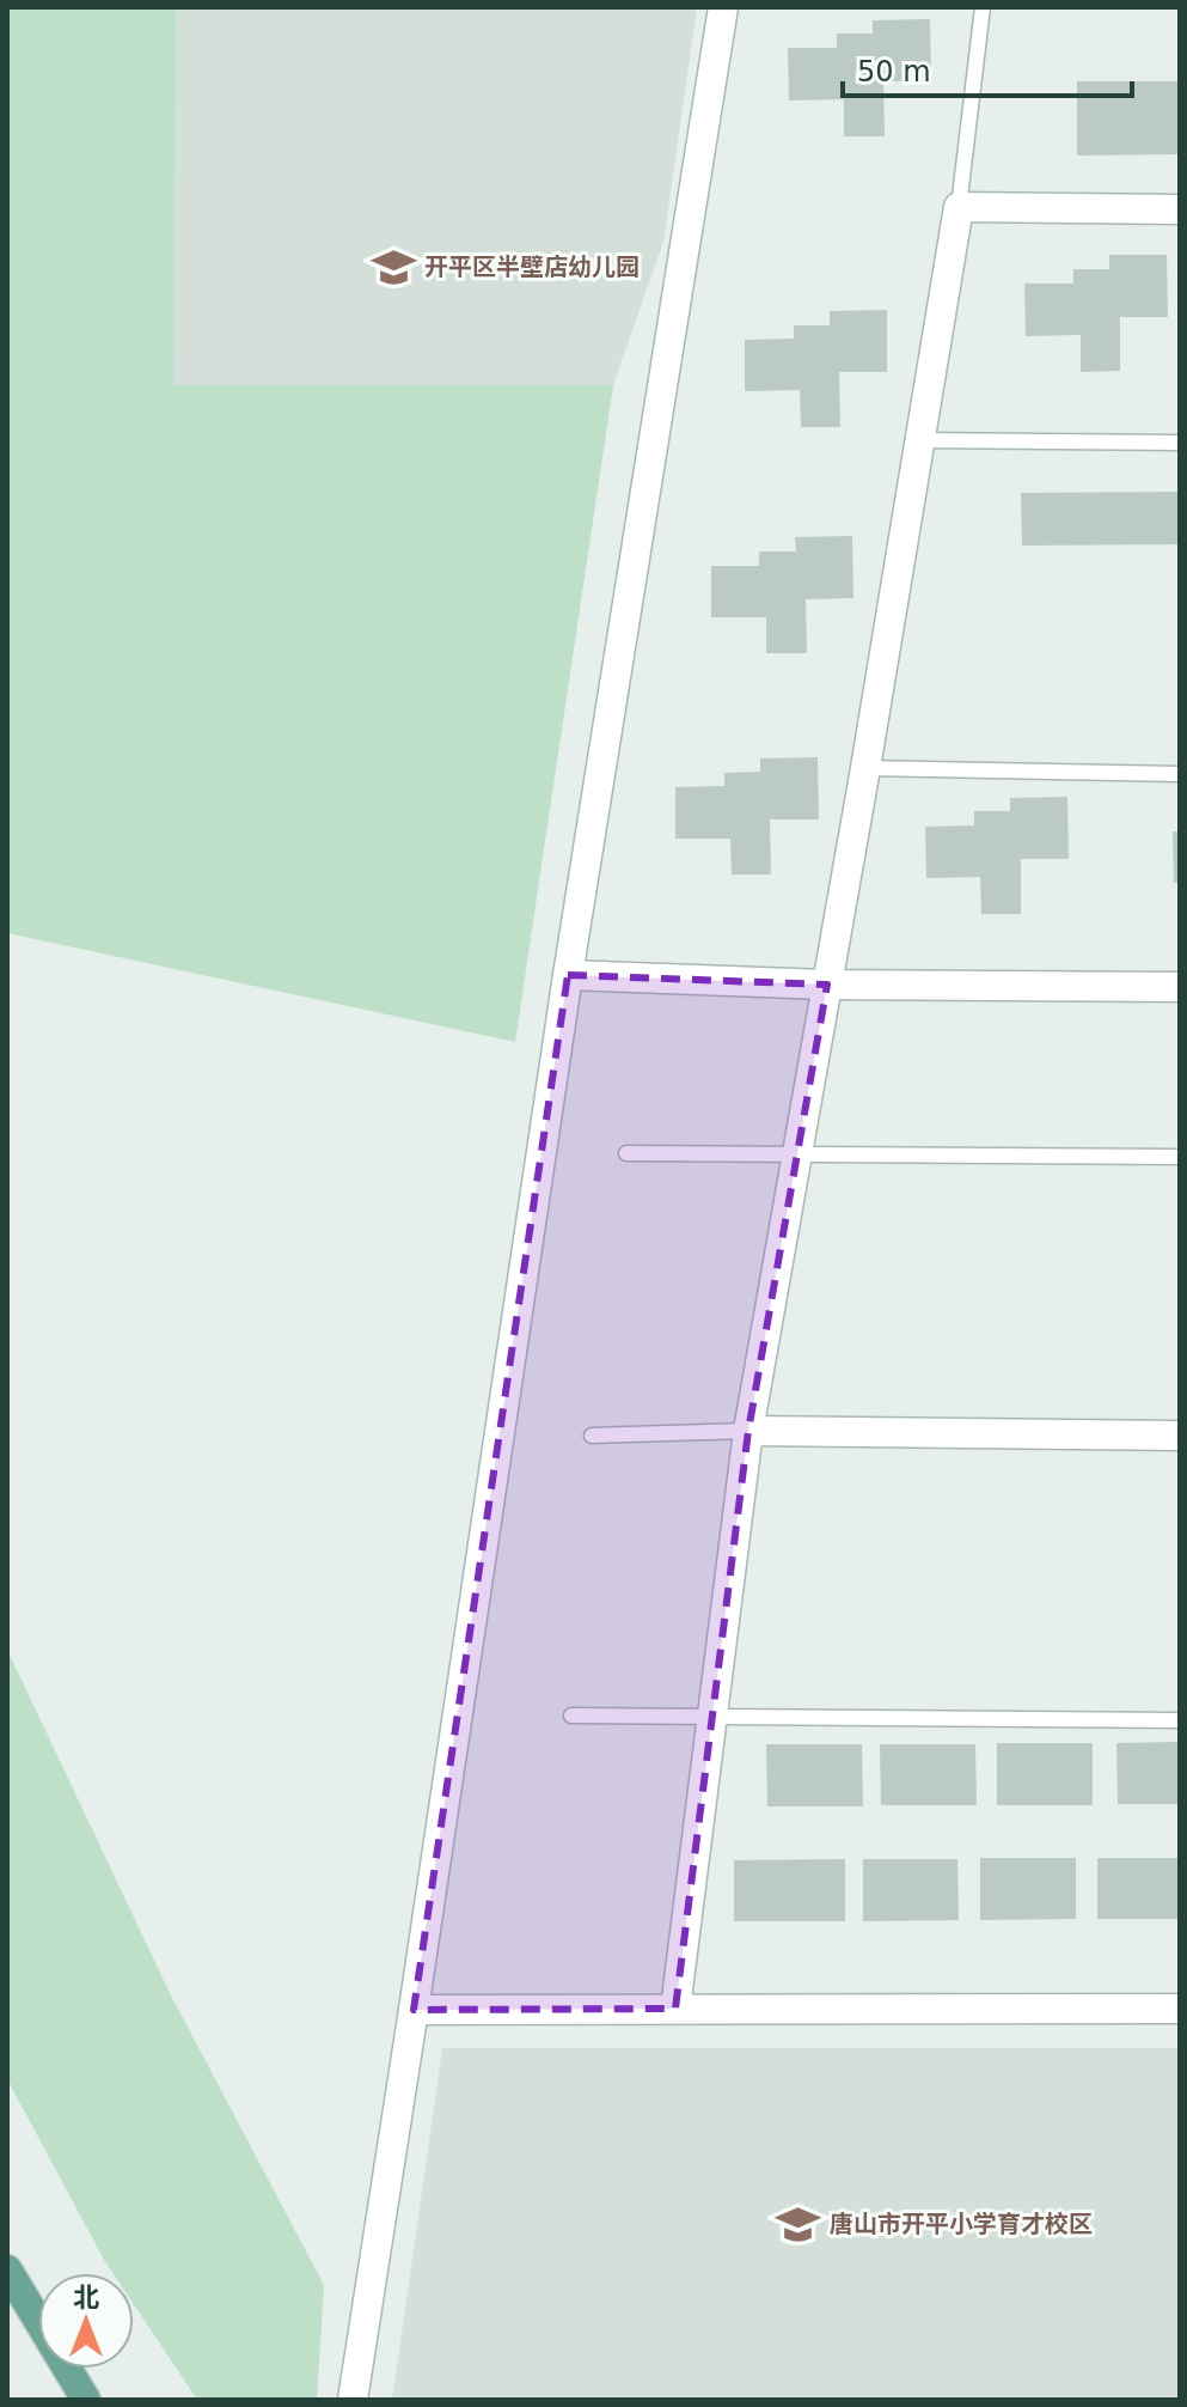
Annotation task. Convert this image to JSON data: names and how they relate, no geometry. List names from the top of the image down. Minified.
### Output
{"places":{"school or university":["开平区半壁店幼儿园","唐山市开平小学育才校区"]},"scale_bar":"50 m","north":"top"}
